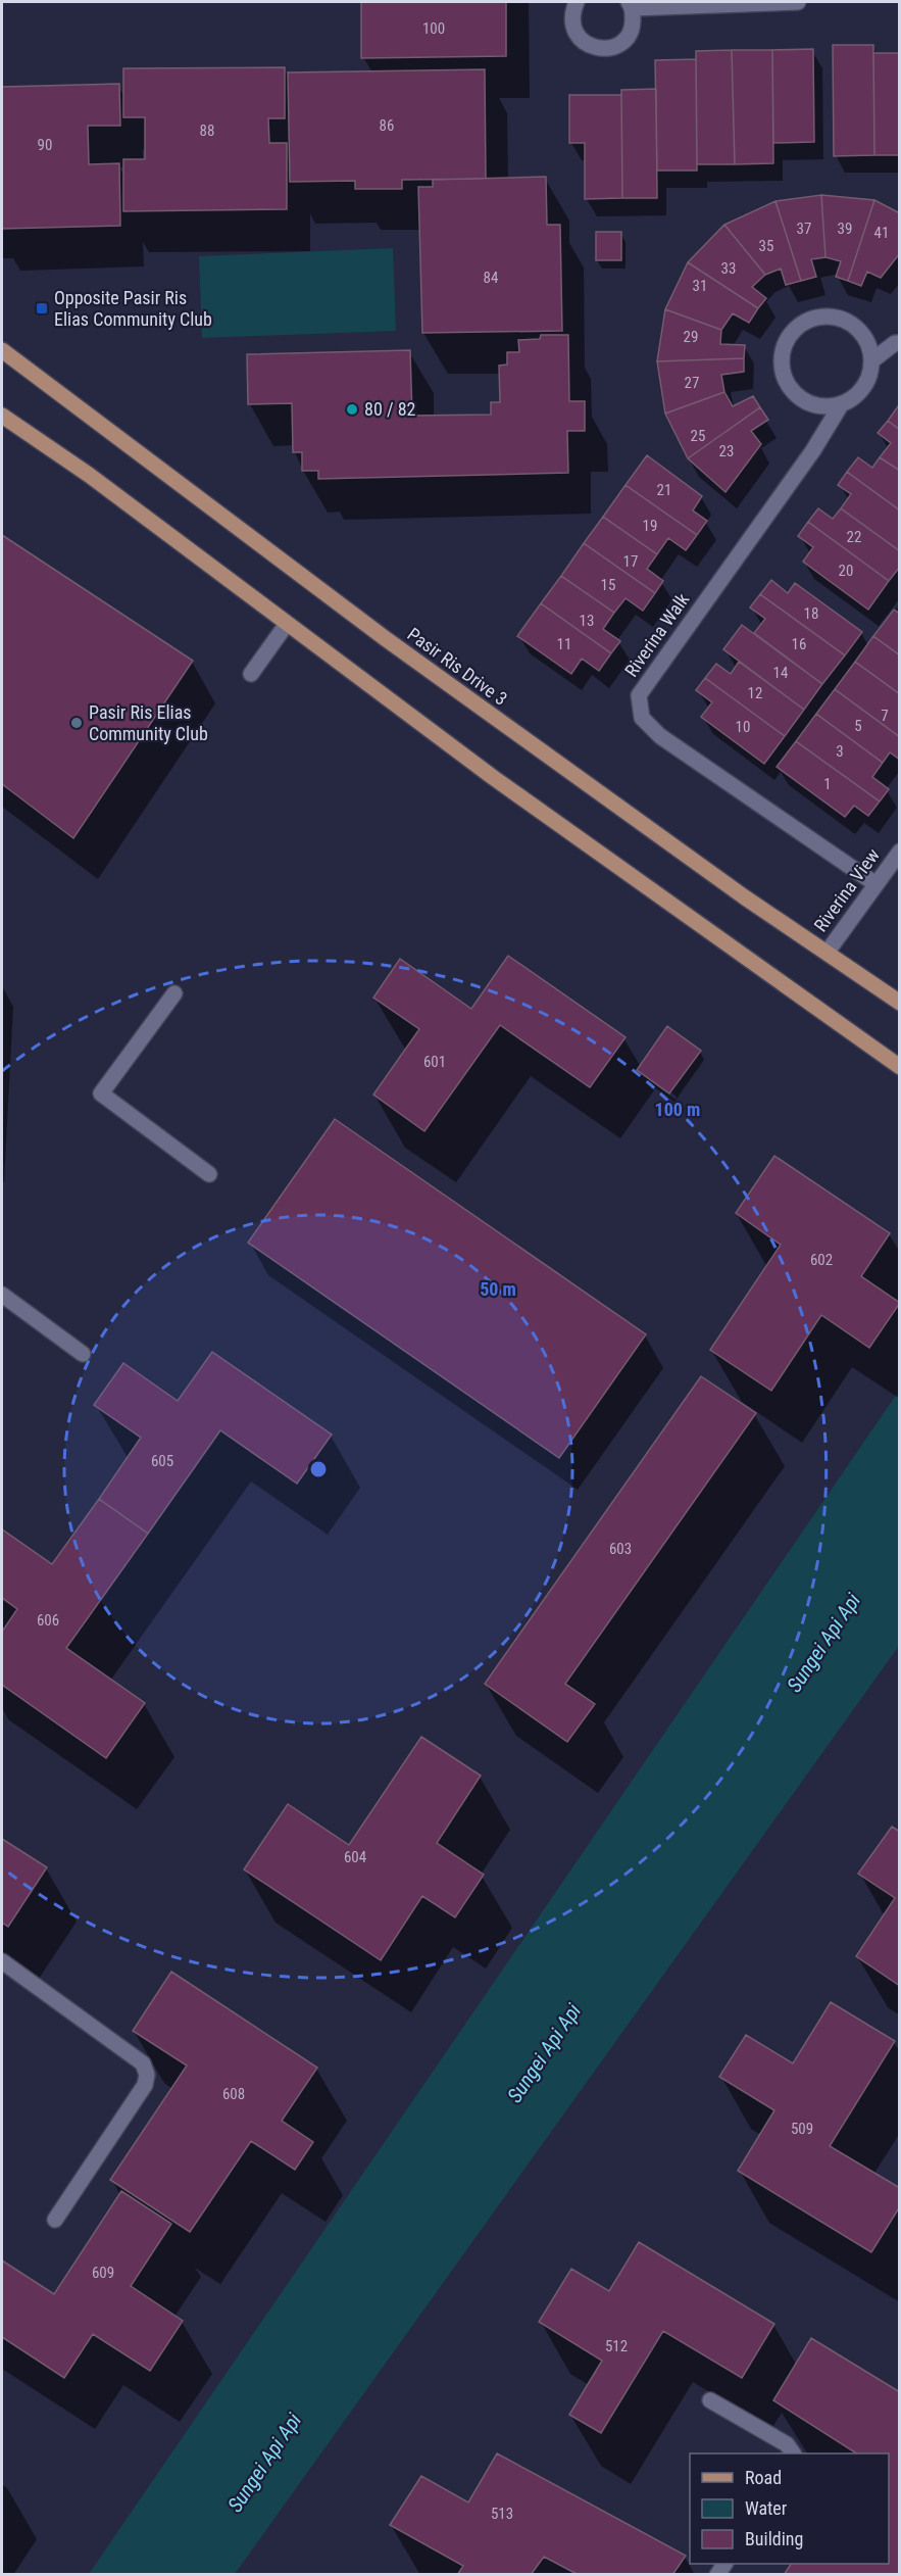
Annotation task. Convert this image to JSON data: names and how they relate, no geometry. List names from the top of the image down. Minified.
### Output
{"streets":{"main road":["Pasir Ris Drive 3"],"street":["Riverina Walk","Riverina View"]},"crossings":[["Riverina Walk","Riverina View"],["Pasir Ris Drive 3","Riverina View"]],"water":["Sungei Api Api"],"places":{"transit":["Opposite Pasir Ris Elias Community Club"],"other":["80 / 82","Pasir Ris Elias Community Club"]},"house_numbers":["100","86","88","90","37","39","41","35","33","84","31","29","27","25","23","21","19","22","17","20","15","18","13","11","16","14","12","7","5","10","3","1","601","602","605","603","606","604","608","509","609","512","513"],"legend":["Road","Water","Building"],"rings":["100 m","50 m"]}
